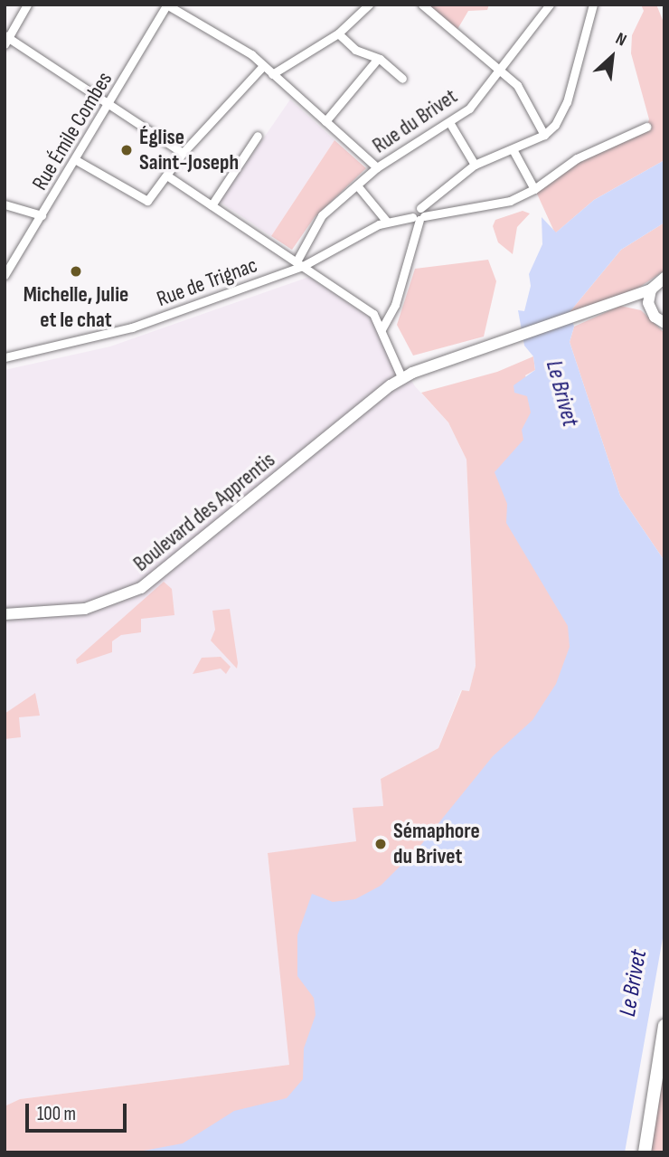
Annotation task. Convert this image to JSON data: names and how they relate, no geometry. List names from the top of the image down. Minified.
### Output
{"streets":{"main road":["Boulevard des Apprentis"],"street":["Rue du Brivet","Rue Émile Combes","Rue de Trignac"]},"crossings":[["Rue du Brivet","Rue de Trignac"]],"water":["Le Brivet"],"places":["Église Saint-Joseph","Michelle, Julie et le chat","Sémaphore du Brivet"],"scale_bar":"100 m","north":"top right"}
